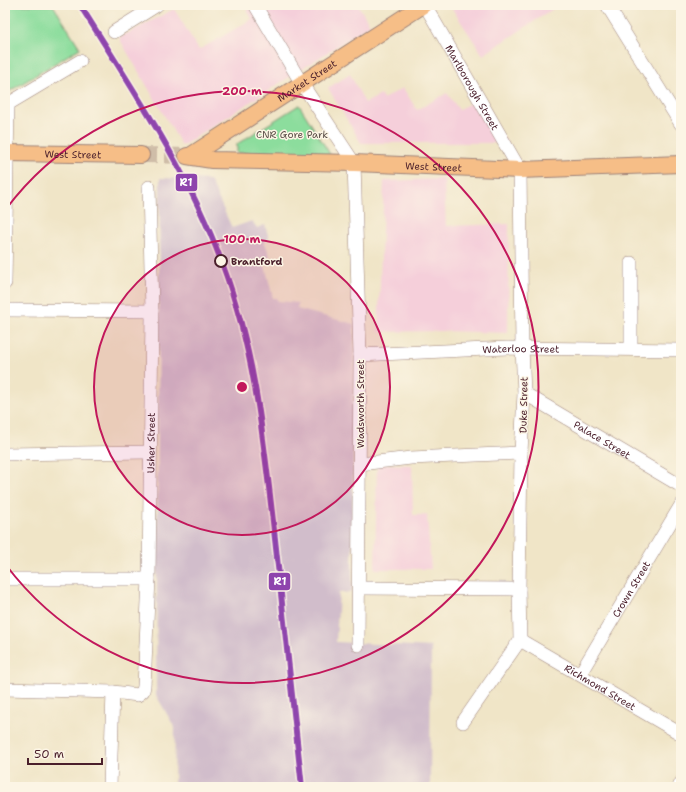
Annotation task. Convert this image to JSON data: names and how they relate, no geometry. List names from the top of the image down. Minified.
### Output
{"streets":{"main road":["Market Street","West Street"],"street":["Marlborough Street","Waterloo Street","Wadsworth Street","Duke Street","Palace Street","Usher Street","Crown Street","Richmond Street"]},"crossings":[["Market Street","Marlborough Street"],["Market Street","West Street"],["Marlborough Street","West Street"],["Marlborough Street","Duke Street"],["West Street","Wadsworth Street"],["West Street","Duke Street"],["Waterloo Street","Wadsworth Street"],["Waterloo Street","Duke Street"],["Duke Street","Palace Street"],["Duke Street","Richmond Street"],["Crown Street","Richmond Street"]],"parks":["CNR Gore Park"],"places":["Brantford"],"lines":["transit line R1"],"scale_bar":"50 m","rings":["200 m","100 m"]}
